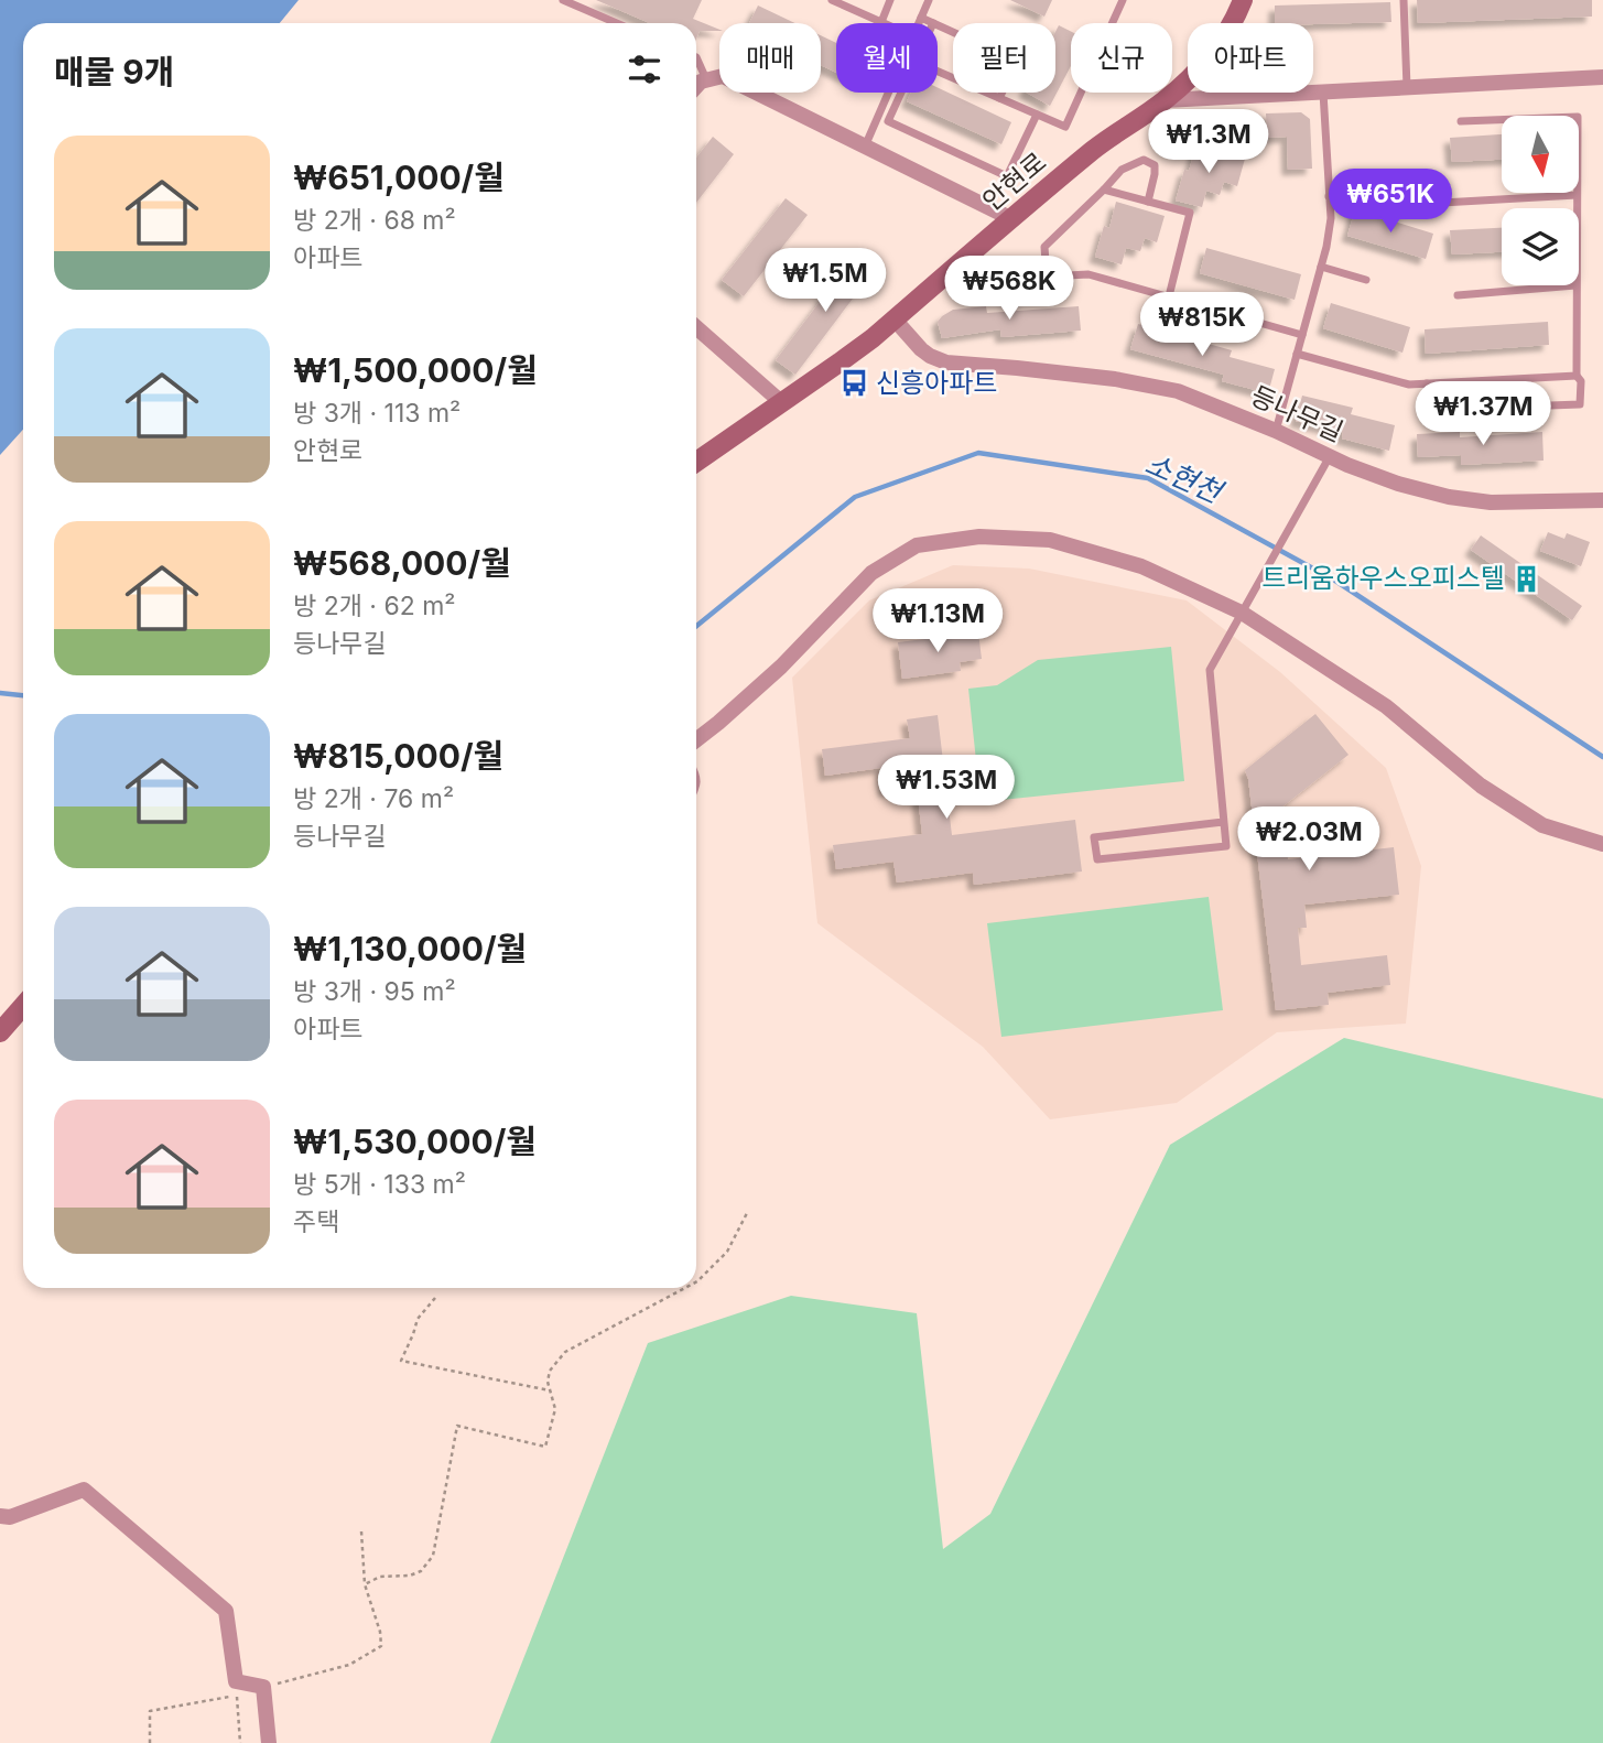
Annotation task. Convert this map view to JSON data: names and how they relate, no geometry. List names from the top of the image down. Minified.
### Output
{"streets":{"street":["안현로","등나무길"]},"crossings":[["안현로","등나무길"]],"water":["소현천"],"places":{"bus stop":["신흥아파트"],"building":["트리움하우스오피스텔"]},"north":"bottom","page":{"chip":["매매","월세","필터","신규","아파트"],"heading":"매물 9개","price":["₩1.3M","₩651K","₩1.5M","₩568K","₩815K","₩1.37M","₩1.13M","₩1.53M","₩2.03M"],"list":[{"name":"₩651,000/월","note":"방 2개 · 68 m² · 아파트"},{"name":"₩1,500,000/월","note":"방 3개 · 113 m² · 안현로"},{"name":"₩568,000/월","note":"방 2개 · 62 m² · 등나무길"},{"name":"₩815,000/월","note":"방 2개 · 76 m² · 등나무길"},{"name":"₩1,130,000/월","note":"방 3개 · 95 m² · 아파트"},{"name":"₩1,530,000/월","note":"방 5개 · 133 m² · 주택"}]}}
